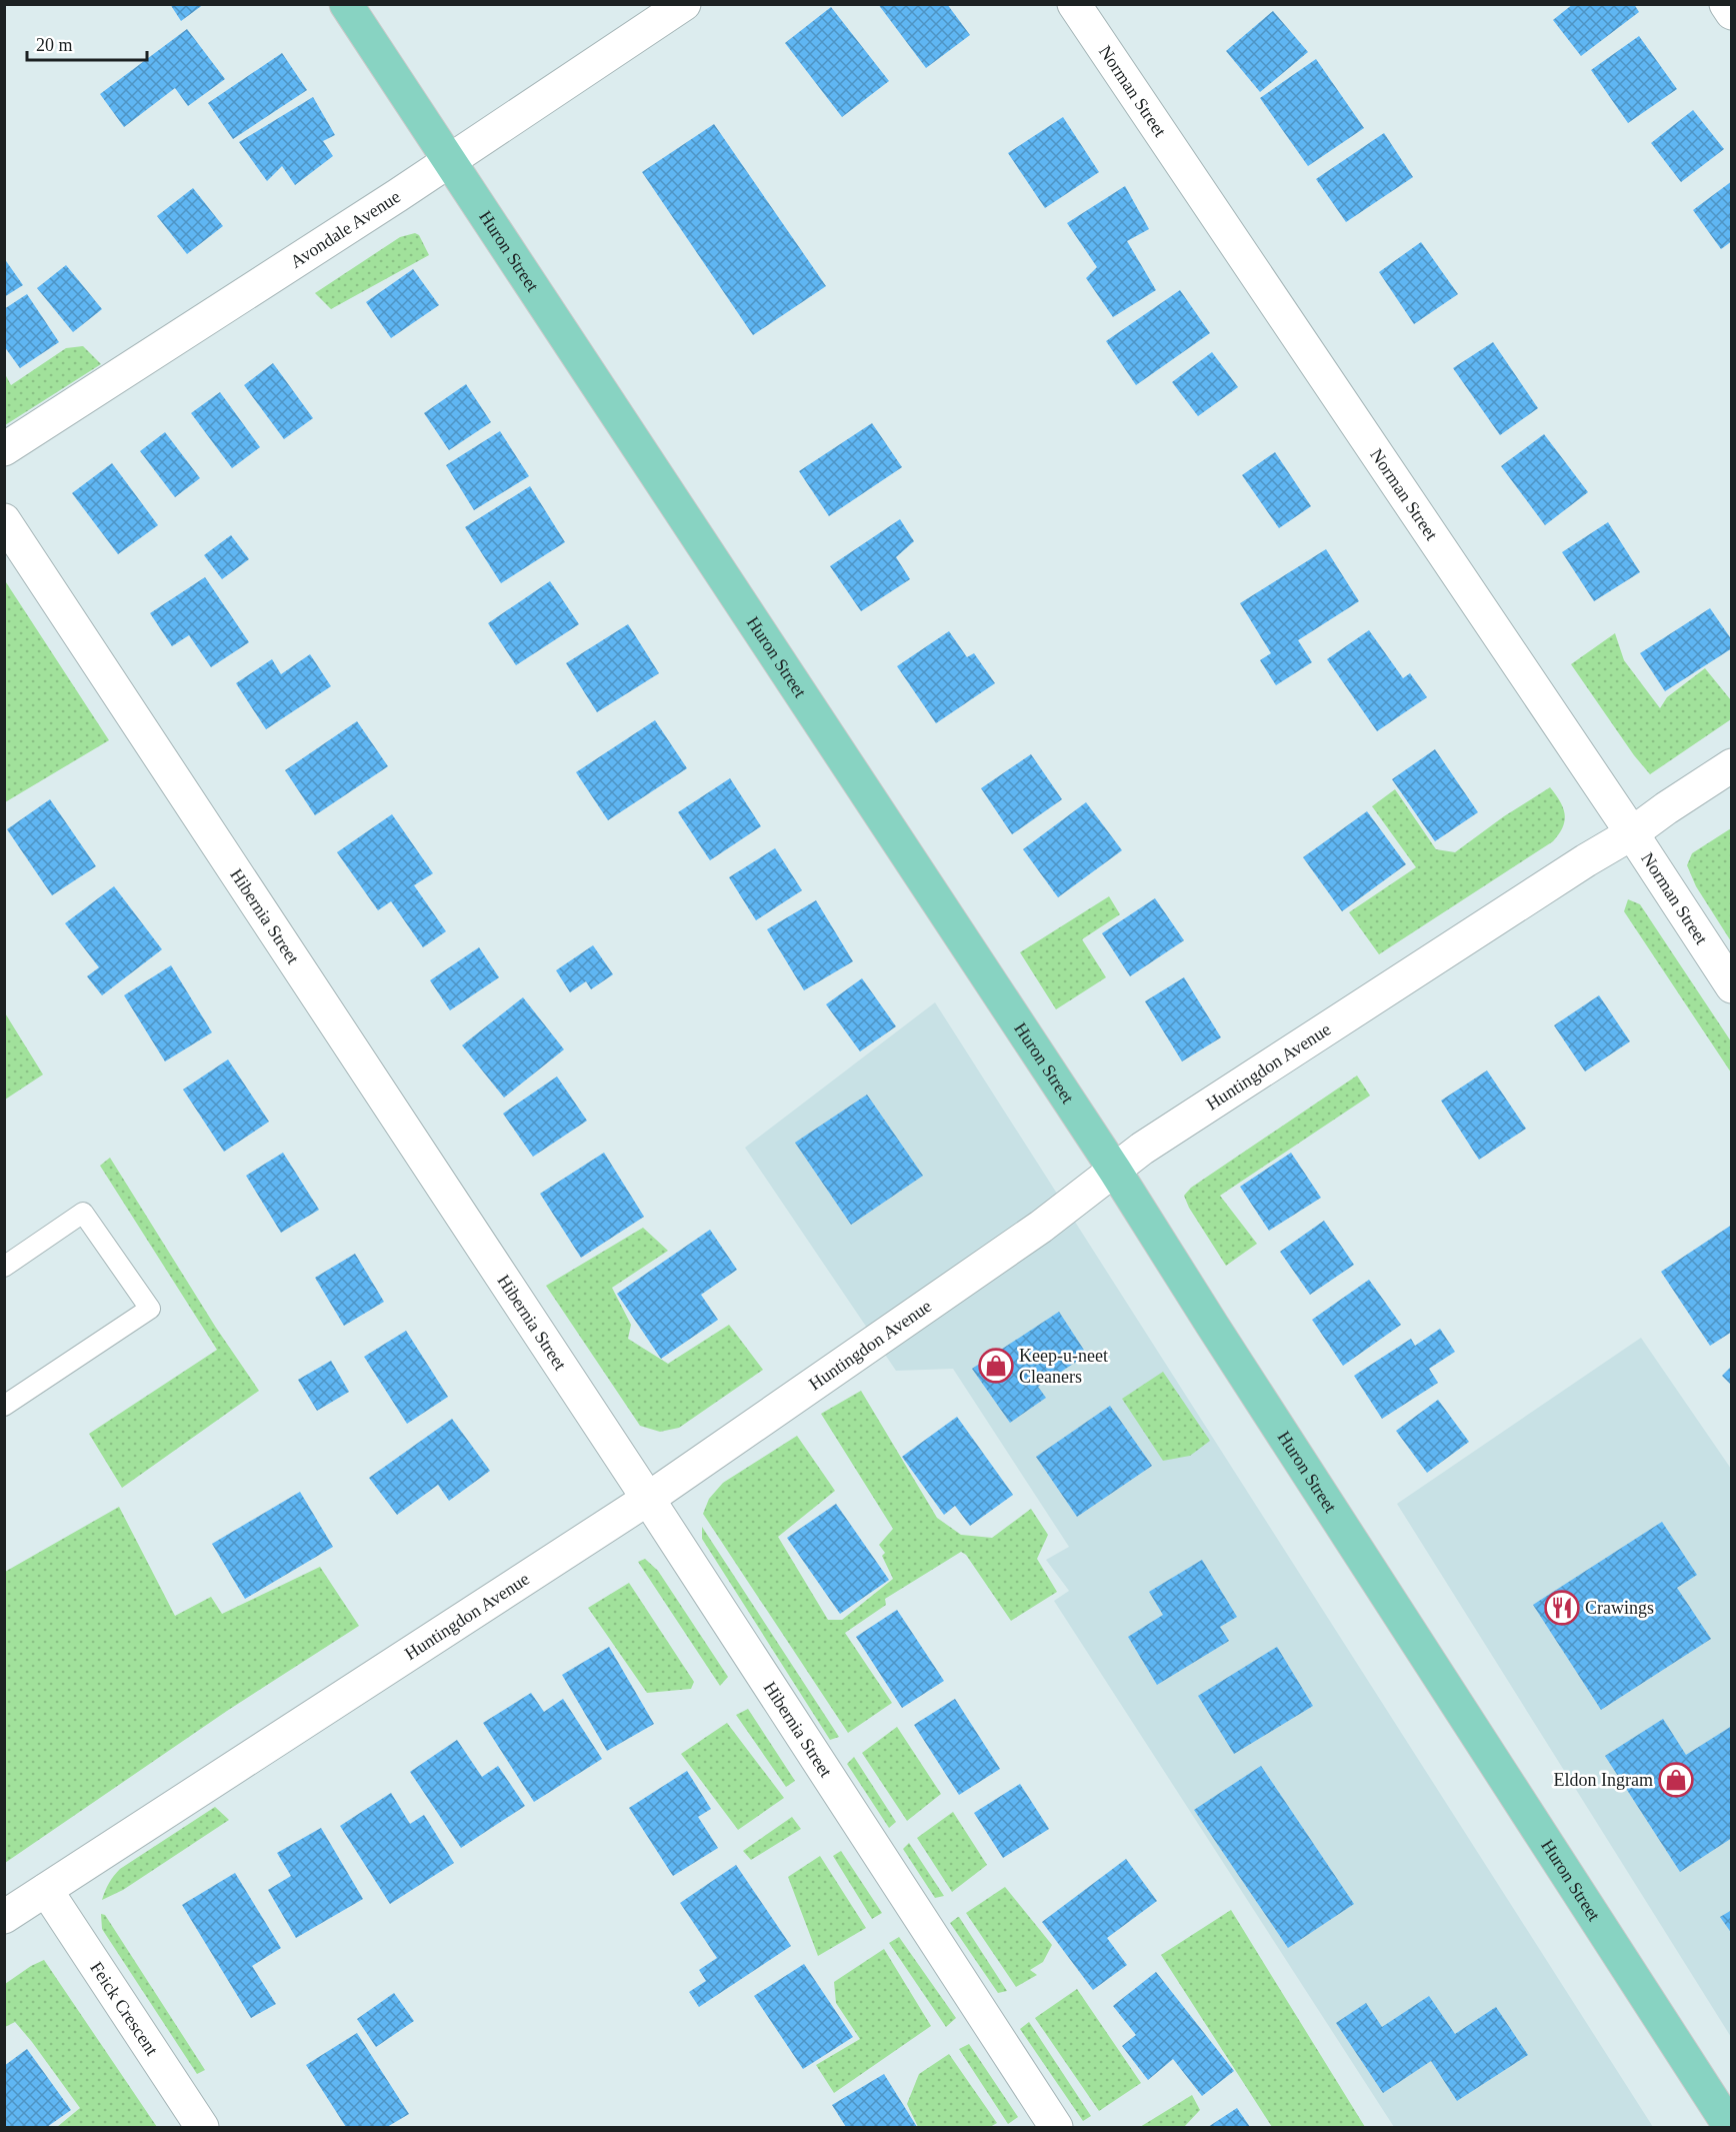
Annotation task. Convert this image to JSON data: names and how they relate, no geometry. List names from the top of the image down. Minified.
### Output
{"streets":{"main road":["Huron Street"],"street":["Norman Street","Avondale Avenue","Hibernia Street","Huntingdon Avenue","Feick Crescent"]},"crossings":[["Norman Street","Huntingdon Avenue"],["Avondale Avenue","Huron Street"],["Huron Street","Huntingdon Avenue"],["Hibernia Street","Huntingdon Avenue"],["Huntingdon Avenue","Feick Crescent"]],"places":{"shop":["Keep-u-neet Cleaners","Eldon Ingram"],"restaurant":["Crawings"]},"scale_bar":"20 m"}
